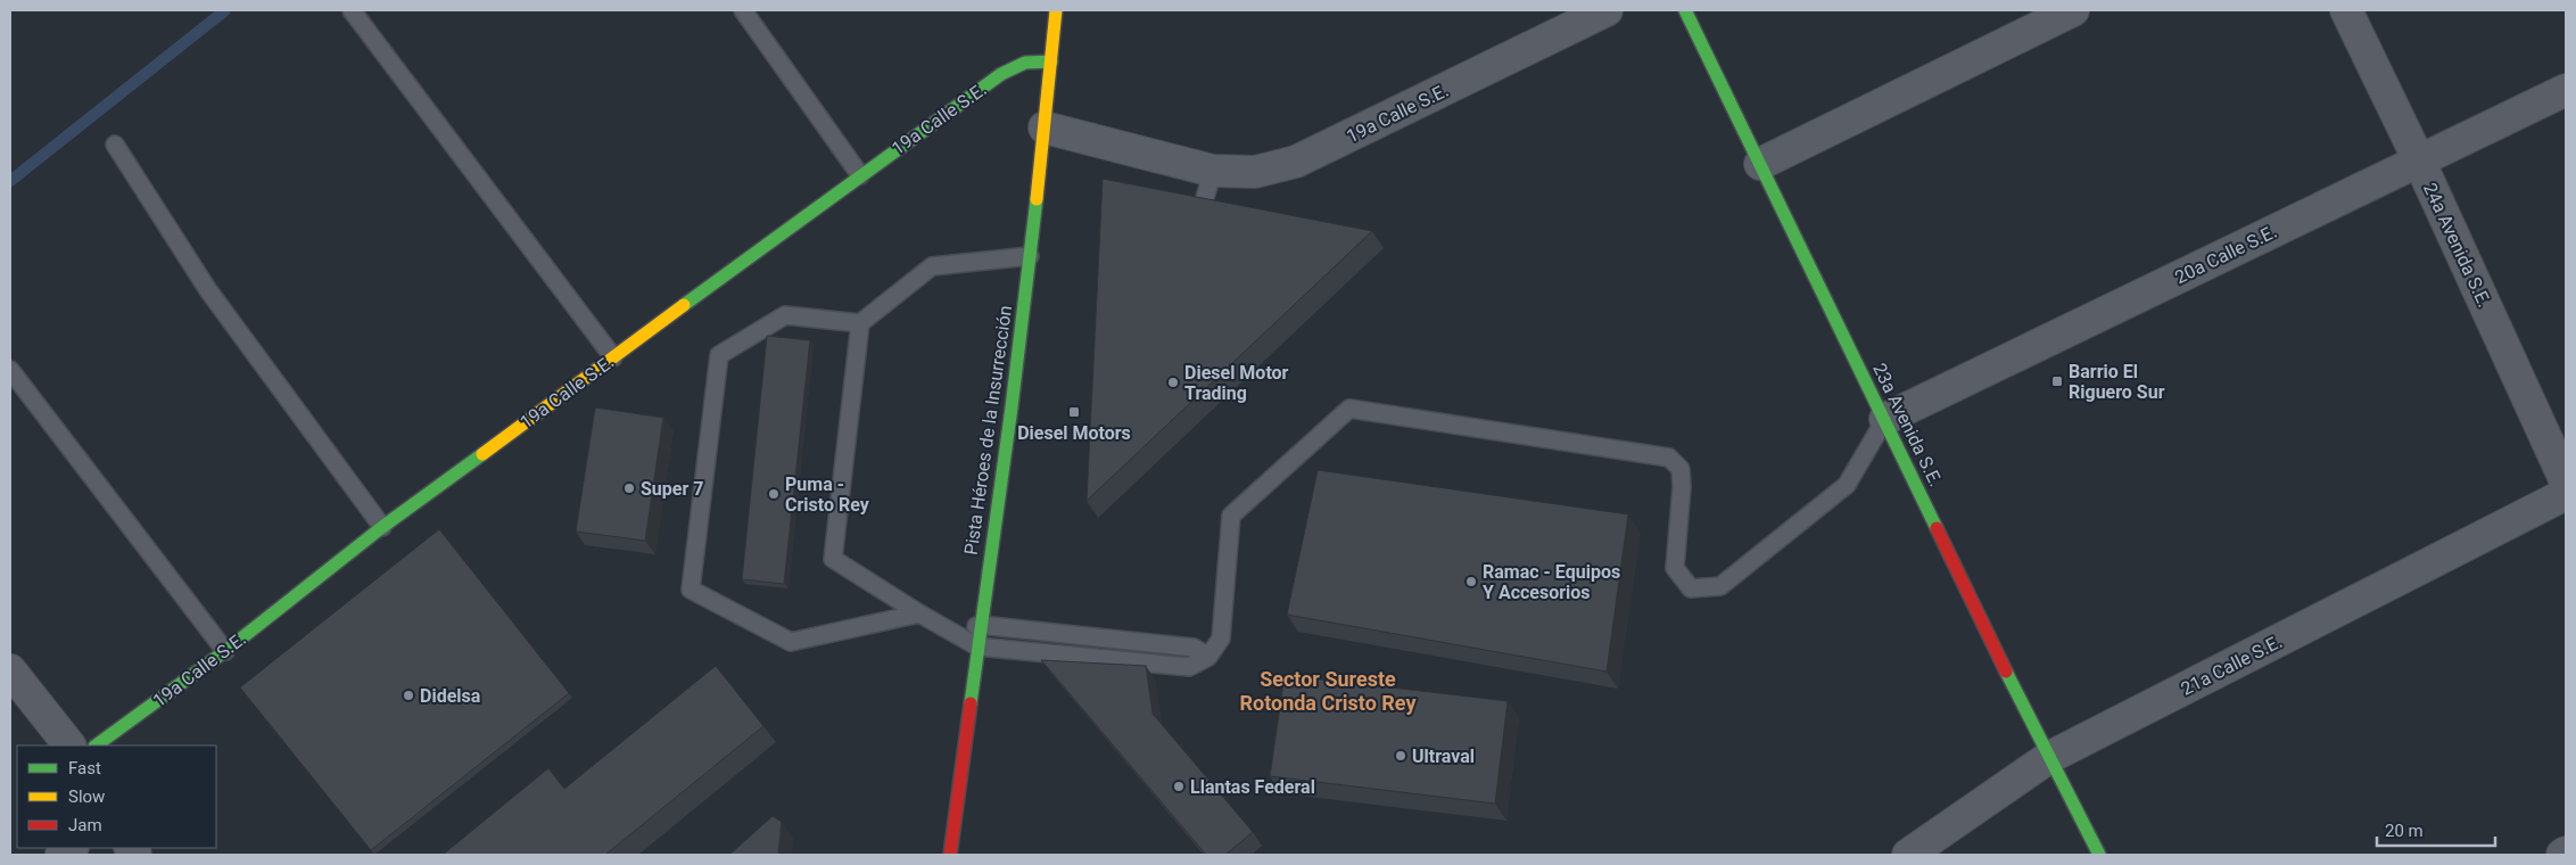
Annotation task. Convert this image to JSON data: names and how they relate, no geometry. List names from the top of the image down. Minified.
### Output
{"streets":{"street":["19a Calle S.E.","24a Avenida S.E.","20a Calle S.E.","23a Avenida S.E.","Pista Héroes de la Insurrección","21a Calle S.E."]},"crossings":[["19a Calle S.E.","Pista Héroes de la Insurrección"],["24a Avenida S.E.","20a Calle S.E."],["20a Calle S.E.","23a Avenida S.E."],["23a Avenida S.E.","21a Calle S.E."]],"districts":["Sector Sureste Rotonda Cristo Rey"],"places":{"transit":["Barrio El Riguero Sur","Diesel Motors"],"other":["Diesel Motor Trading","Super 7","Puma - Cristo Rey","Ramac - Equipos Y Accesorios","Didelsa","Ultraval","Llantas Federal"]},"legend":["Fast","Slow","Jam"],"scale_bar":"20 m"}
